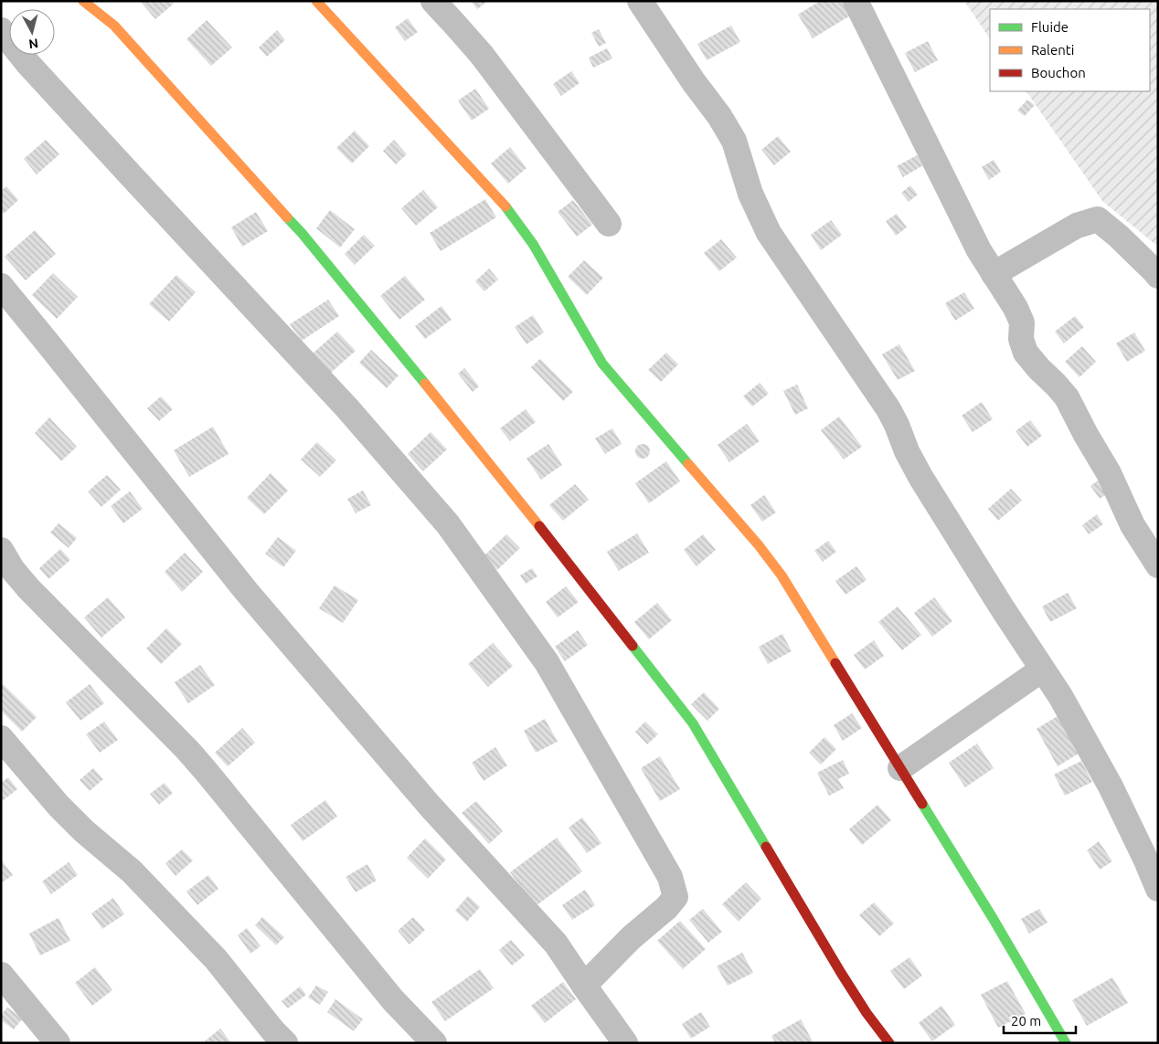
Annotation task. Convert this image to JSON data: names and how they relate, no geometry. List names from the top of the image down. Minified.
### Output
{"legend":["Fluide","Ralenti","Bouchon"],"scale_bar":"20 m","north":"bottom"}
